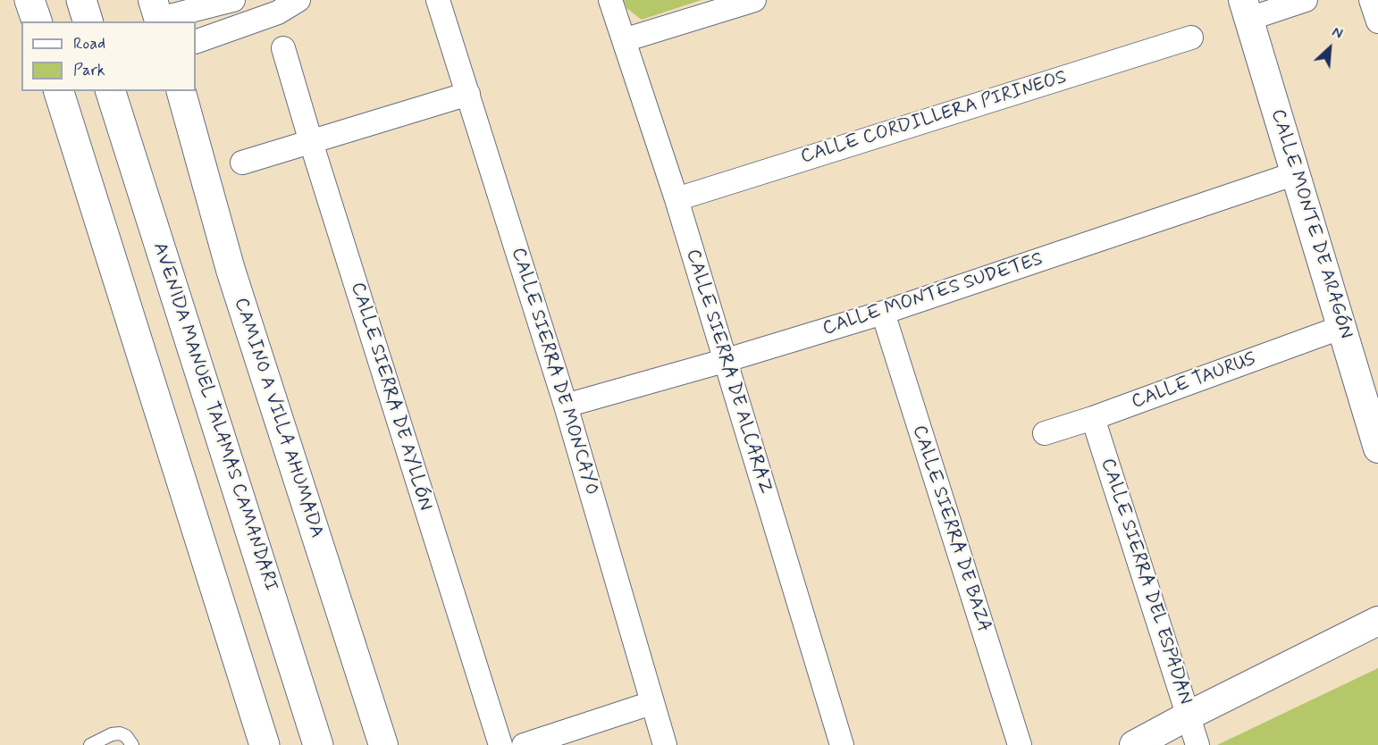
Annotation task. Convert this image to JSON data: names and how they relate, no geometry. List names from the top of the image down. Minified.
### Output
{"streets":{"main road":["AVENIDA MANUEL TALAMAS CAMANDARI"],"street":["CALLE CORDILLERA PIRINEOS","CALLE MONTE DE ARAGÓN","CALLE MONTES SUDETES","CALLE SIERRA DE MONCAYO","CALLE SIERRA DE ALCARAZ","CALLE TAURUS","CALLE SIERRA DE AYLLÓN","CAMINO A VILLA AHUMADA","CALLE SIERRA DE BAZA","CALLE SIERRA DEL ESPADAN"]},"crossings":[["CALLE CORDILLERA PIRINEOS","CALLE SIERRA DE ALCARAZ"],["CALLE MONTE DE ARAGÓN","CALLE MONTES SUDETES"],["CALLE MONTE DE ARAGÓN","CALLE TAURUS"],["CALLE MONTES SUDETES","CALLE SIERRA DE MONCAYO"],["CALLE MONTES SUDETES","CALLE SIERRA DE ALCARAZ"],["CALLE MONTES SUDETES","CALLE SIERRA DE BAZA"],["CALLE TAURUS","CALLE SIERRA DEL ESPADAN"]],"legend":["Road","Park"],"north":"top right"}
